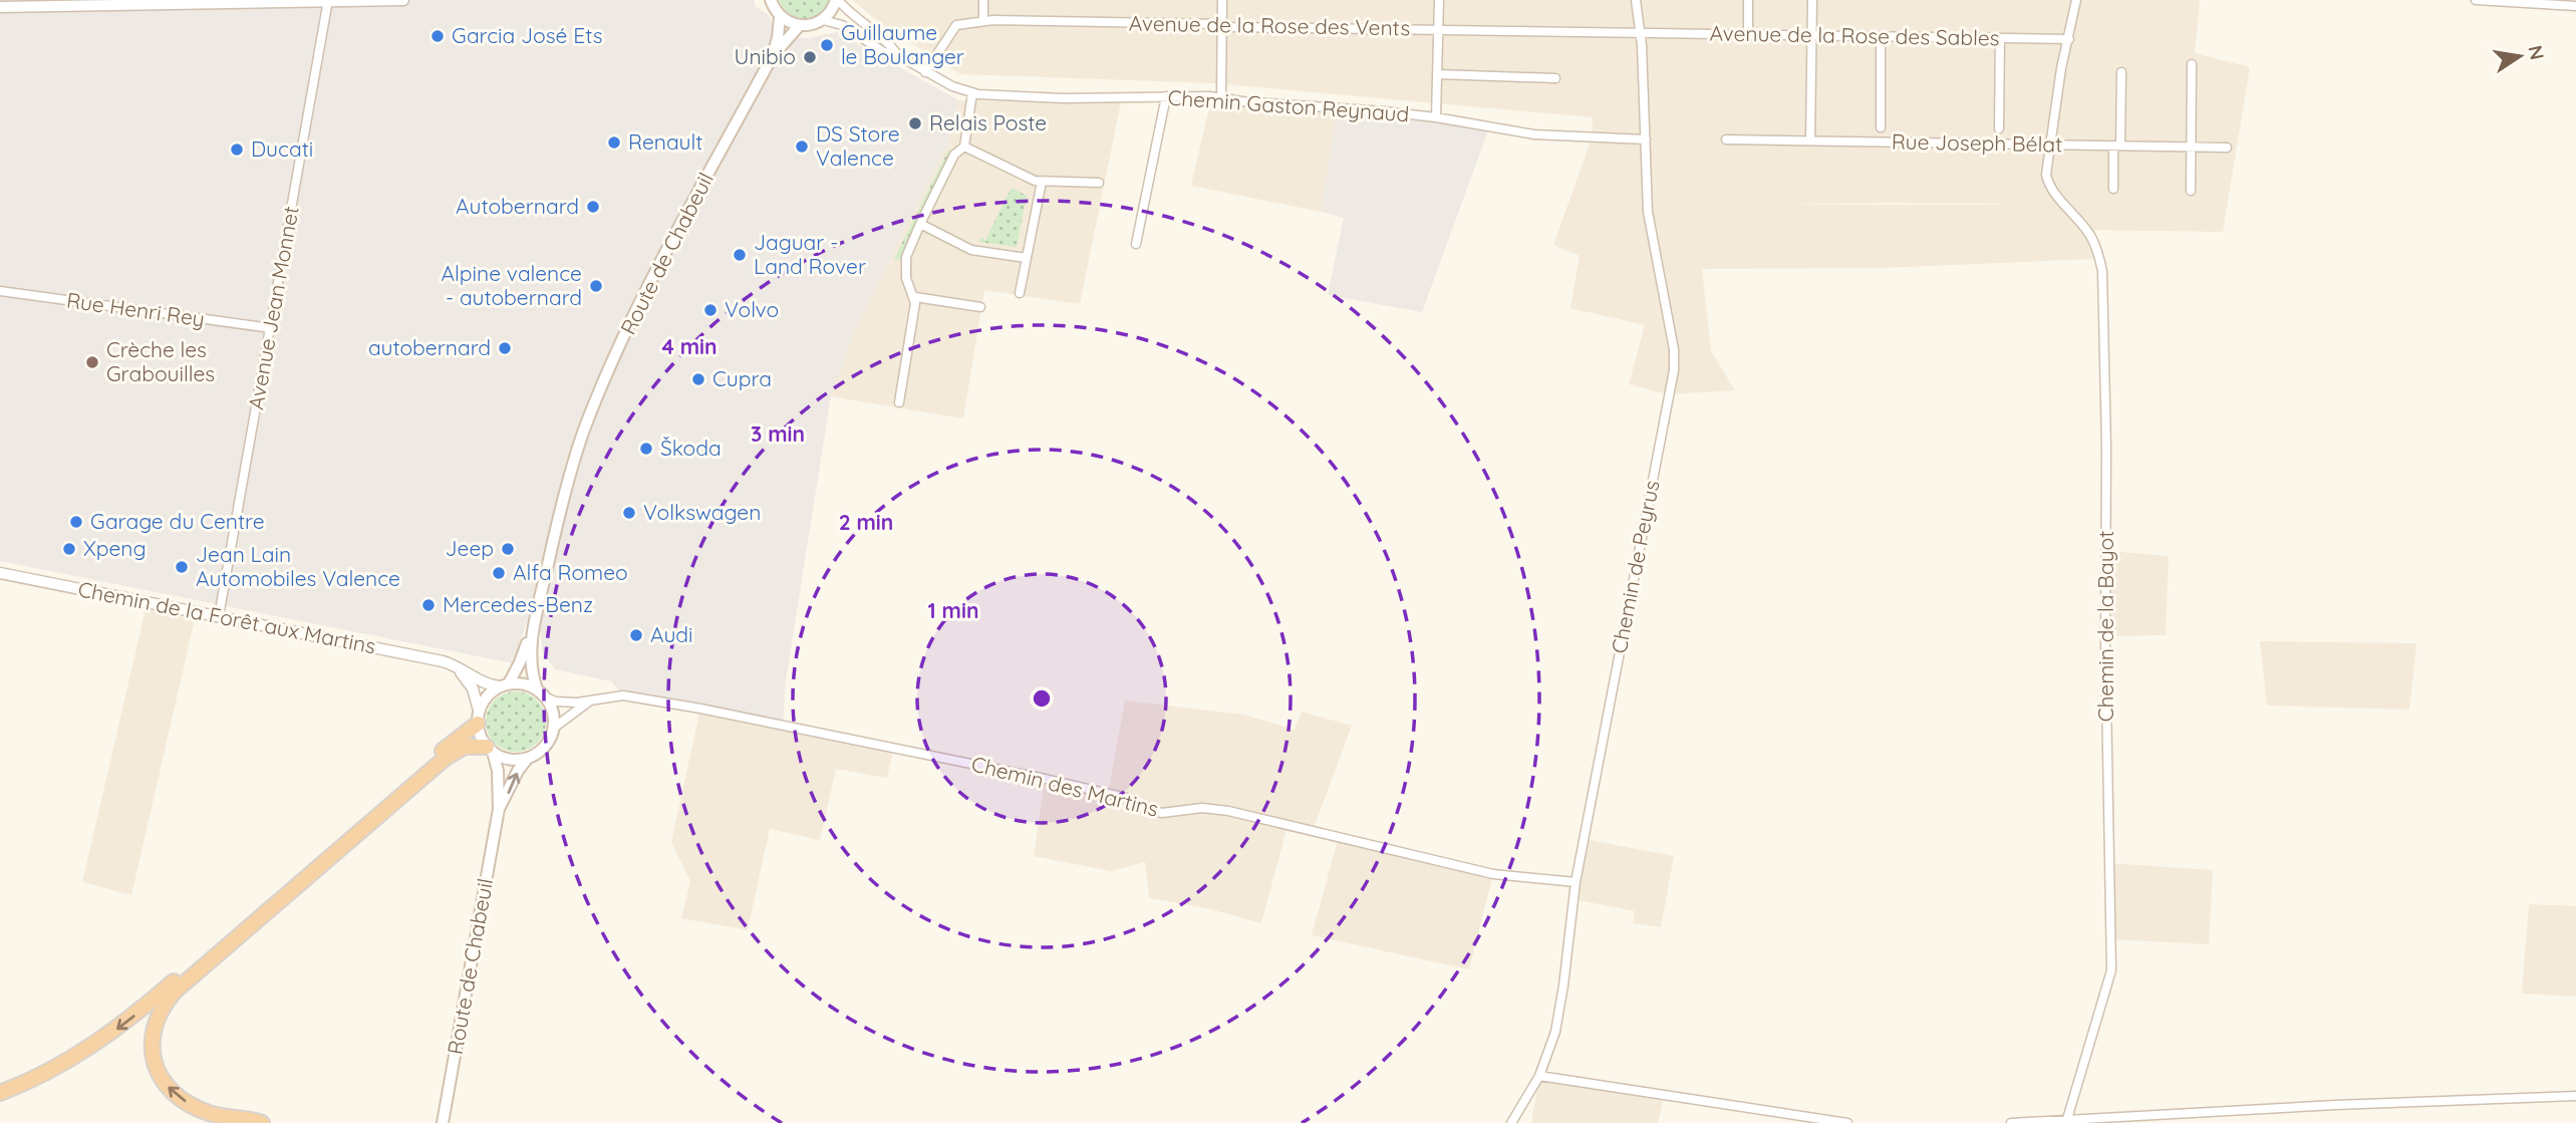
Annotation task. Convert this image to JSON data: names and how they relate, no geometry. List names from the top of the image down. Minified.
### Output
{"streets":{"main road":["Route de Chabeuil"],"street":["Avenue de la Rose des Vents","Avenue de la Rose des Sables","Chemin Gaston Reynaud","Rue Joseph Bélat","Avenue Jean Monnet","Rue Henri Rey","Chemin de Peyrus","Chemin de la Forêt aux Martins","Chemin de la Bayot","Chemin des Martins"]},"crossings":[["Avenue de la Rose des Vents","Avenue de la Rose des Sables"],["Avenue de la Rose des Vents","Chemin Gaston Reynaud"],["Avenue de la Rose des Vents","Chemin de Peyrus"],["Avenue de la Rose des Sables","Chemin de Peyrus"],["Avenue de la Rose des Sables","Chemin de la Bayot"],["Chemin Gaston Reynaud","Chemin de Peyrus"],["Rue Joseph Bélat","Chemin de la Bayot"],["Avenue Jean Monnet","Rue Henri Rey"],["Avenue Jean Monnet","Chemin de la Forêt aux Martins"],["Chemin de Peyrus","Chemin des Martins"],["Chemin de la Forêt aux Martins","Chemin des Martins"]],"places":["Garcia José Ets","Guillaume le Boulanger","Unibio","Relais Poste","Renault","DS Store Valence","Ducati","Autobernard","Jaguar - Land Rover","Alpine valence - autobernard","Volvo","autobernard","Crèche les Grabouilles","Cupra","Škoda","Volkswagen","Garage du Centre","Xpeng","Jeep","Jean Lain Automobiles Valence","Alfa Romeo","Mercedes-Benz","Audi"],"north":"right","rings":["4 min","3 min","2 min","1 min"]}
